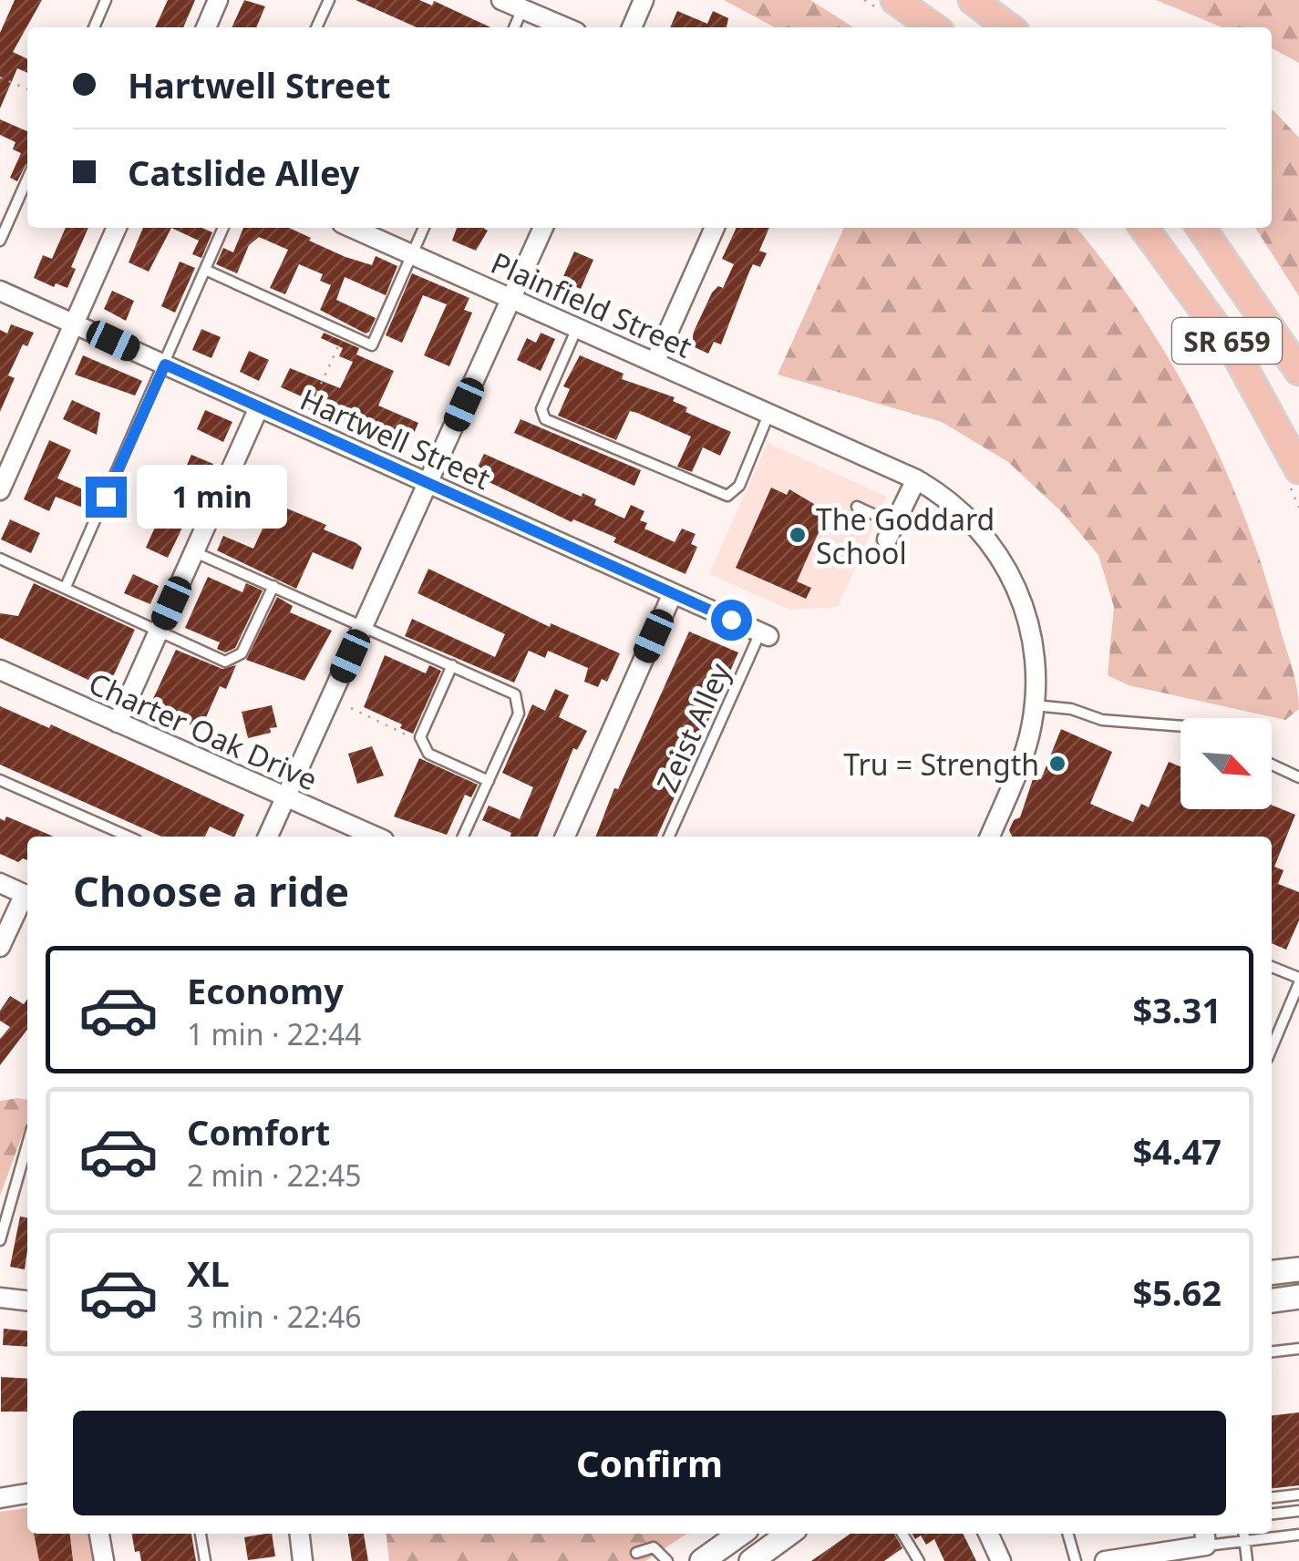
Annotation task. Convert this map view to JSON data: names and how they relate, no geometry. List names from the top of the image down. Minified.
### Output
{"streets":{"main road":["SR 659"],"street":["Plainfield Street","Hartwell Street","Charter Oak Drive"],"lane":["Zeist Alley"]},"crossings":[["Hartwell Street","Zeist Alley"]],"places":["The Goddard School","Tru = Strength"],"north":"bottom right","page":{"banner":["Hartwell Street","Catslide Alley"],"bubble":"1 min","heading":"Choose a ride","list":[{"name":"Economy","note":"1 min · 22:44","value":"$3.31"},{"name":"Comfort","note":"2 min · 22:45","value":"$4.47"},{"name":"XL","note":"3 min · 22:46","value":"$5.62"}],"buttons":"Confirm"}}
